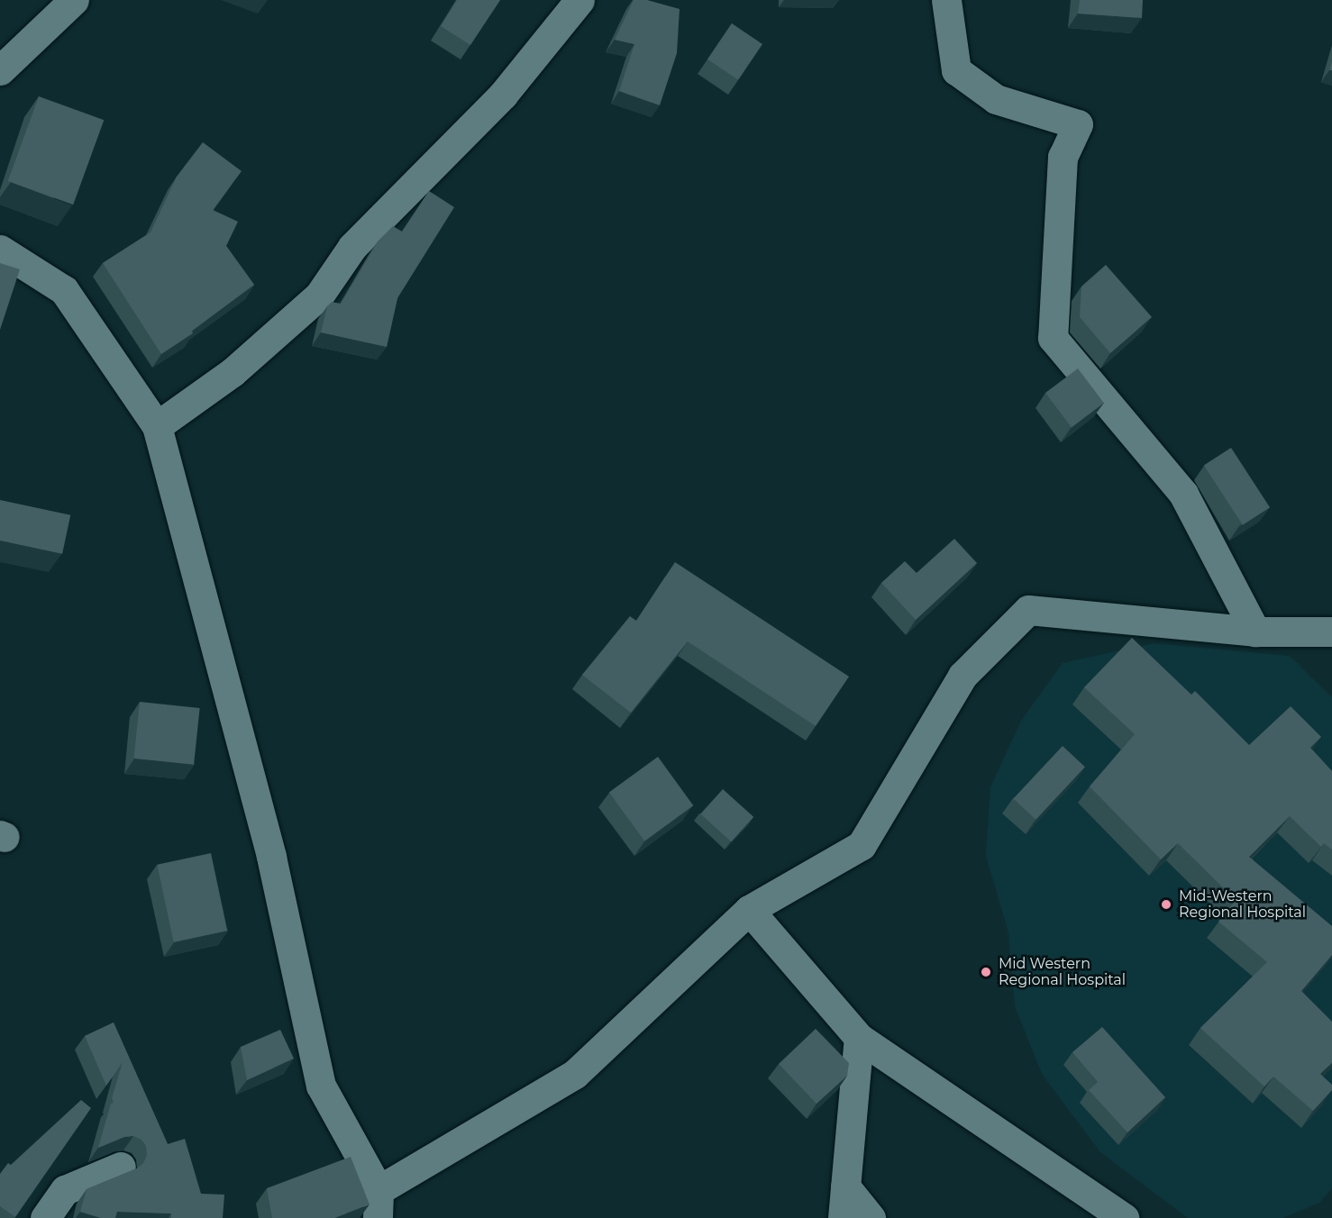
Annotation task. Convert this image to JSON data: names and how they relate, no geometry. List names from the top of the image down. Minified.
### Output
{"places":["Mid-Western Regional Hospital","Mid Western Regional Hospital"]}
